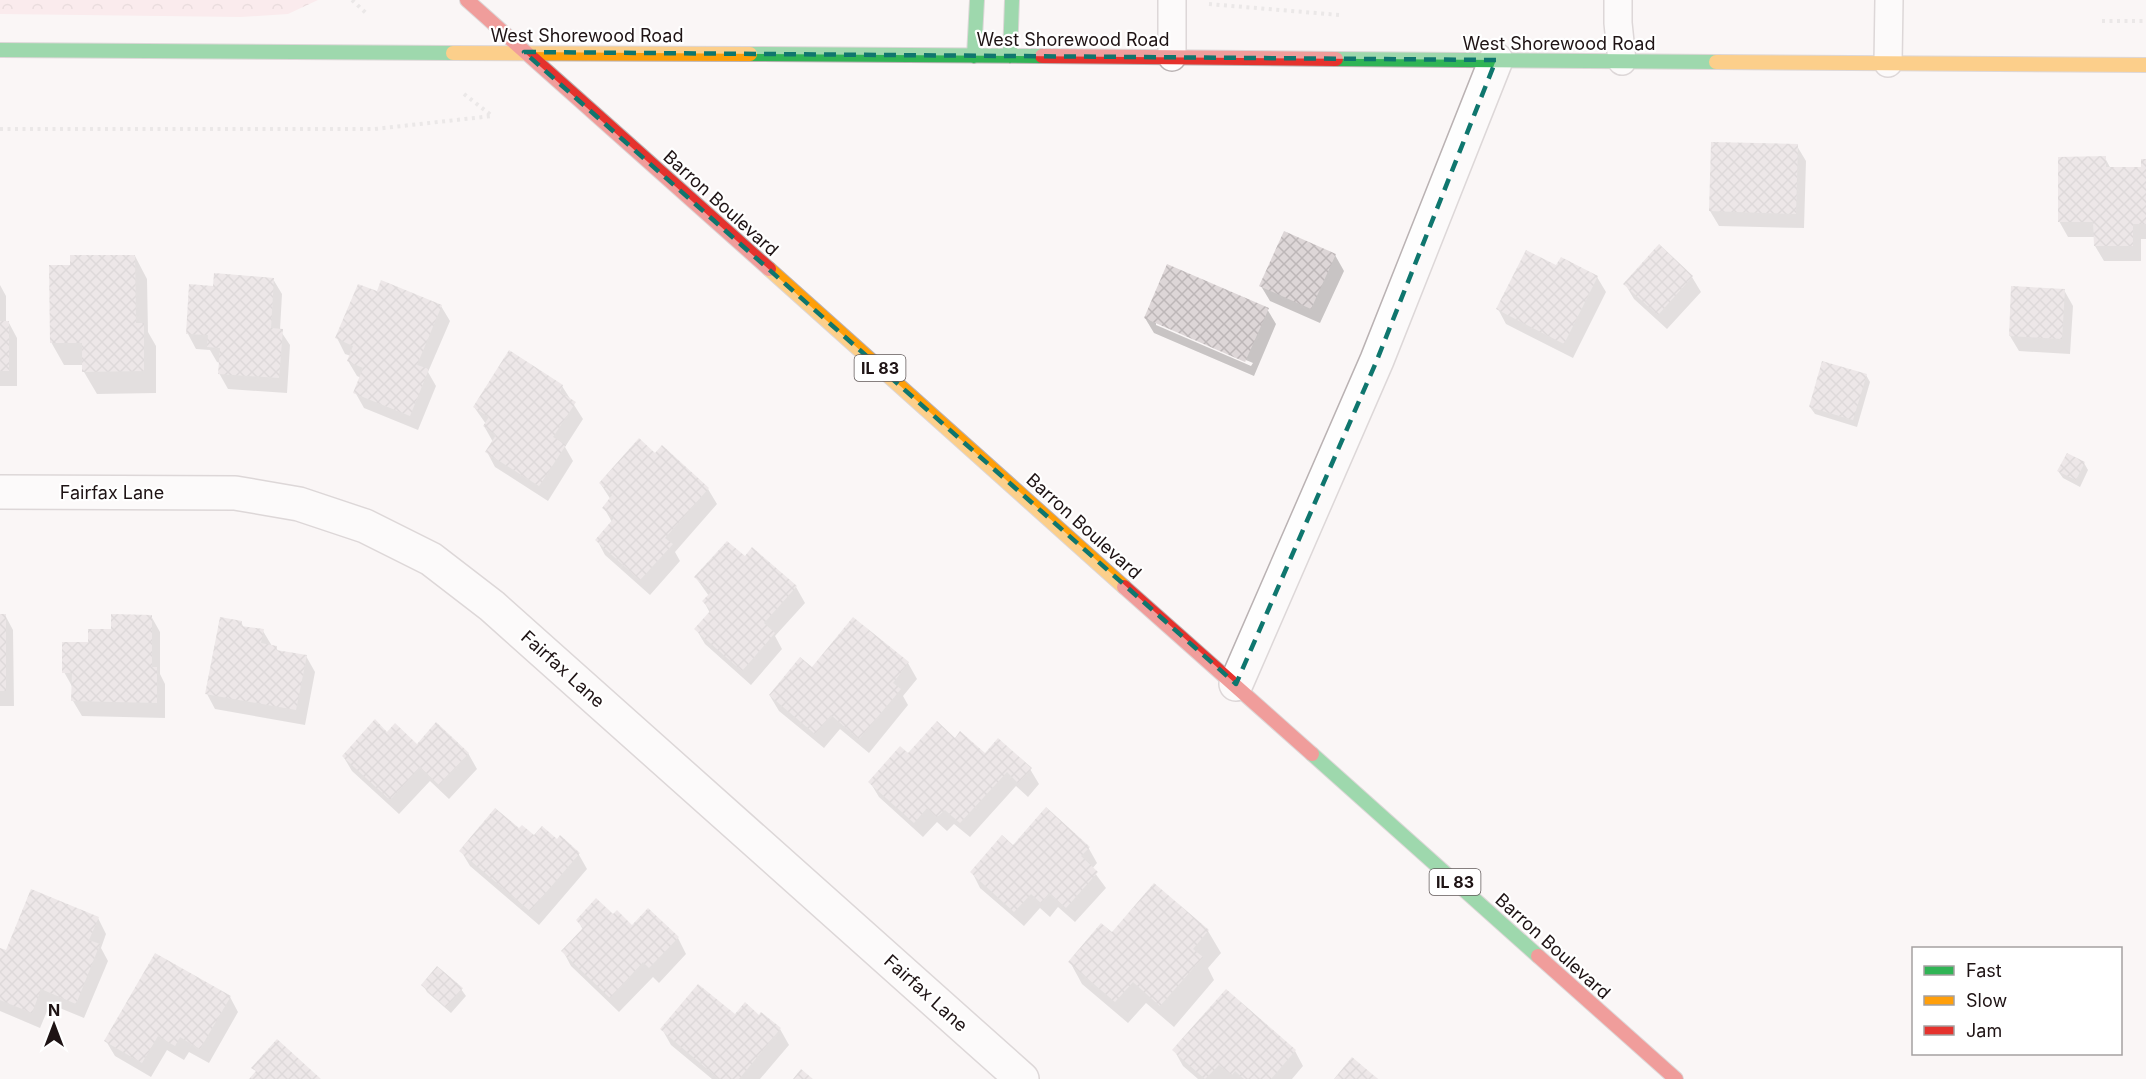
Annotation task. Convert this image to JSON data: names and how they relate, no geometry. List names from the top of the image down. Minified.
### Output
{"streets":{"main road":["West Shorewood Road","Barron Boulevard","IL 83"],"street":["Fairfax Lane"]},"crossings":[["West Shorewood Road","Barron Boulevard"]],"legend":["Fast","Slow","Jam"],"north":"top"}
